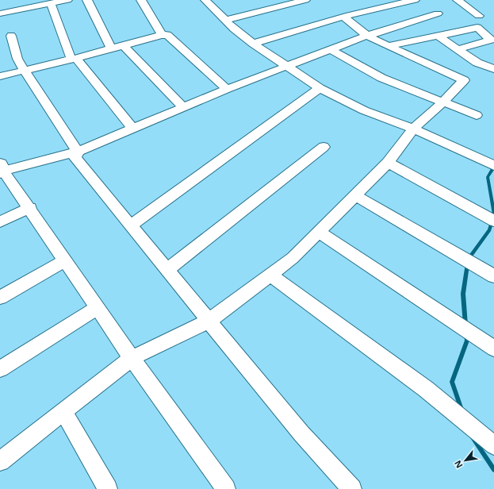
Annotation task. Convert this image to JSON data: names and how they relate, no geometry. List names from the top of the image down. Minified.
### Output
{"north":"bottom left"}
